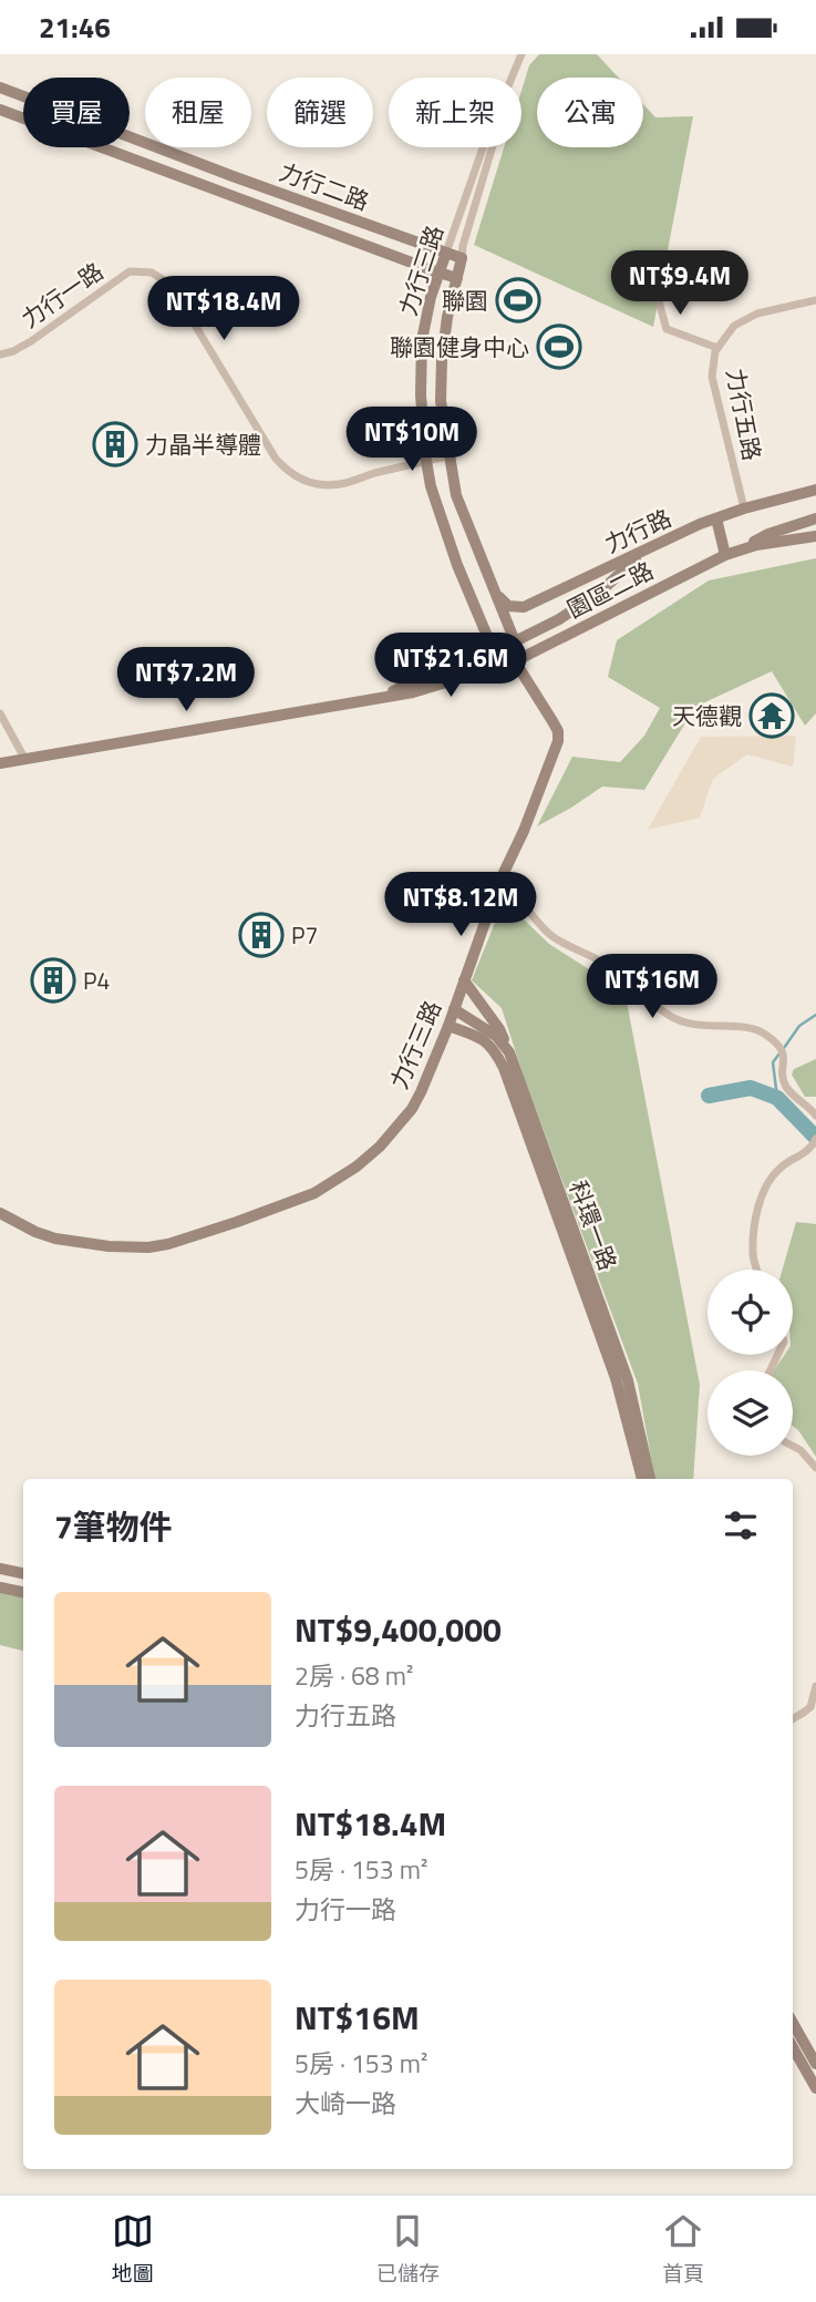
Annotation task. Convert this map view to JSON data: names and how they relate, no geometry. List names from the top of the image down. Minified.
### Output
{"streets":{"street":["力行二路","力行三路","力行一路","力行五路","力行路","園區二路","科環一路"]},"crossings":[["力行二路","力行三路"],["力行三路","力行一路"],["力行三路","力行路"],["力行三路","園區二路"],["力行三路","科環一路"],["力行五路","力行路"],["力行路","園區二路"]],"places":{"sports":["聯園","聯園健身中心"],"building":["力晶半導體","P7","P4"],"temple":["天德觀"]},"page":{"status":"21:46","chip":["買屋","租屋","篩選","新上架","公寓"],"price":["NT$9.4M","NT$18.4M","NT$10M","NT$21.6M","NT$7.2M","NT$8.12M","NT$16M"],"heading":"7筆物件","list":[{"name":"NT$9,400,000","note":"2房 · 68 m² · 力行五路"},{"name":"NT$18.4M","note":"5房 · 153 m² · 力行一路"},{"name":"NT$16M","note":"5房 · 153 m² · 大崎一路"}],"tabs":["地圖","已儲存","首頁"]}}
